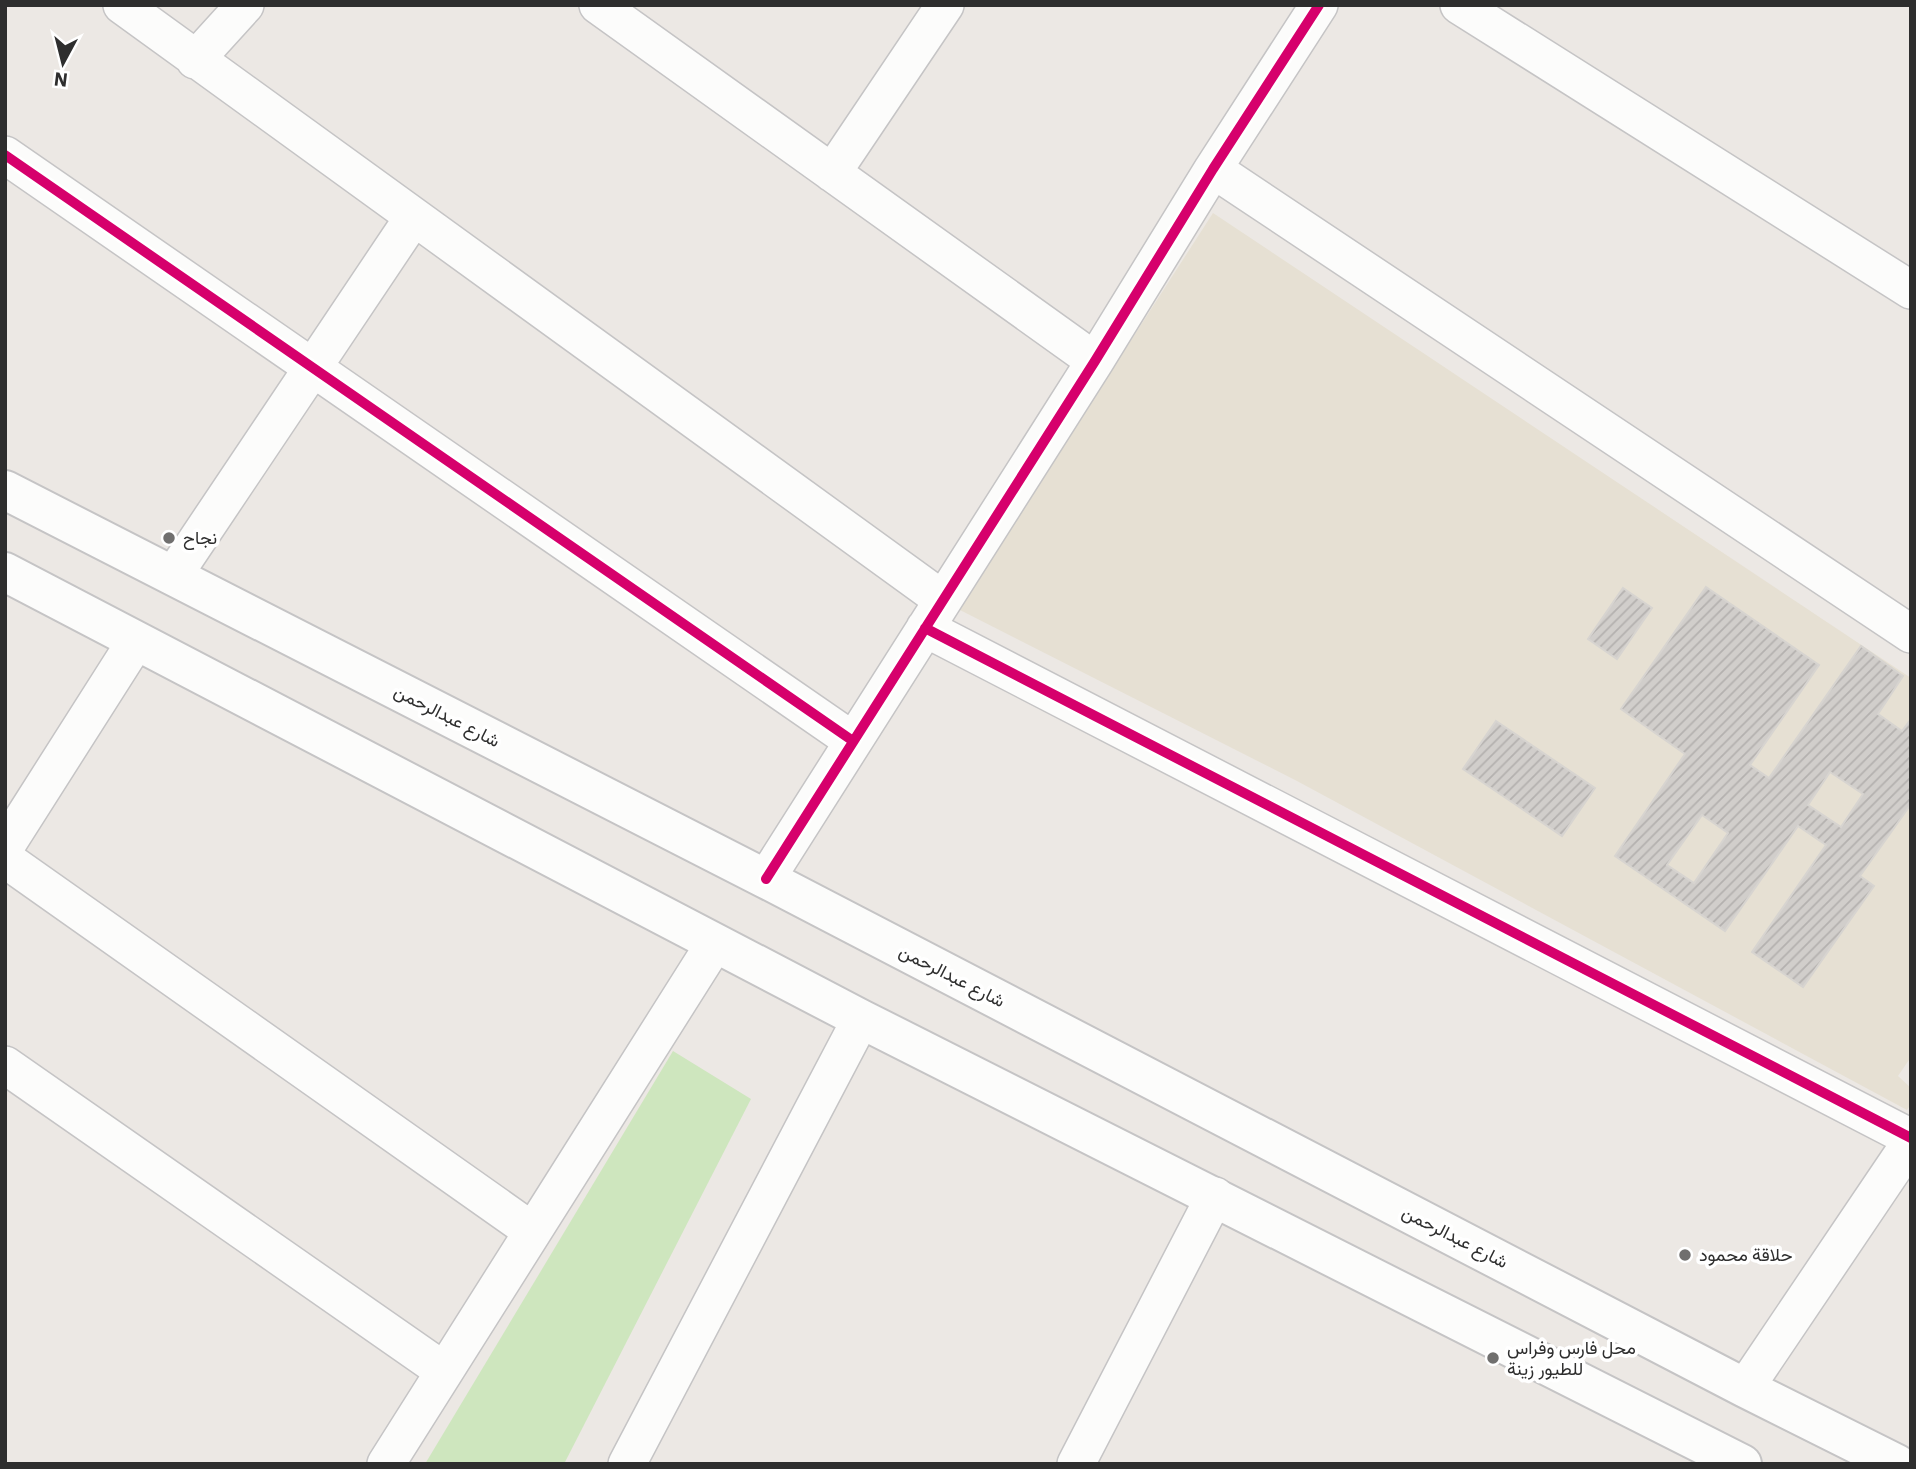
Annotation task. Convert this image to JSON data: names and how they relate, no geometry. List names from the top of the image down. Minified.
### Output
{"streets":{"main road":["شارع عبدالرحمن"]},"places":["نجاح","حلاقة محمود","محل فارس وفراس للطيور زينة"],"north":"bottom"}
